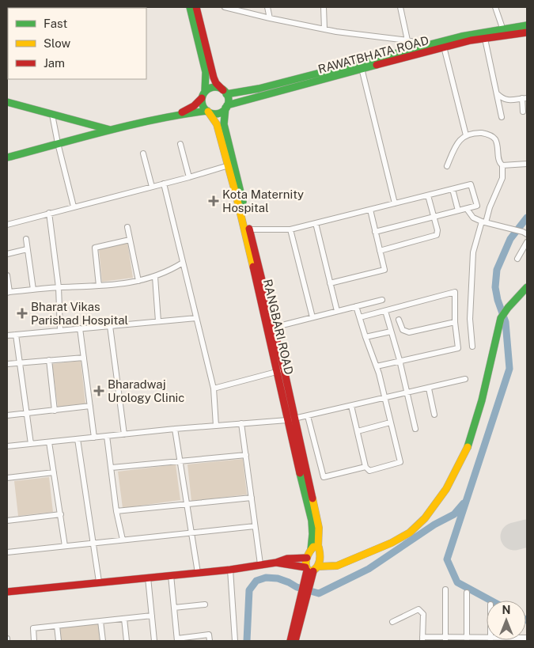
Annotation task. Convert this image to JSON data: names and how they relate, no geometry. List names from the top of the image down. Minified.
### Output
{"streets":{"street":["RAWATBHATA ROAD","RANGBARI ROAD"]},"crossings":[["RAWATBHATA ROAD","RANGBARI ROAD"]],"places":{"health":["Kota Maternity Hospital","Bharat Vikas Parishad Hospital","Bharadwaj Urology Clinic"]},"legend":["Fast","Slow","Jam"],"north":"top"}
